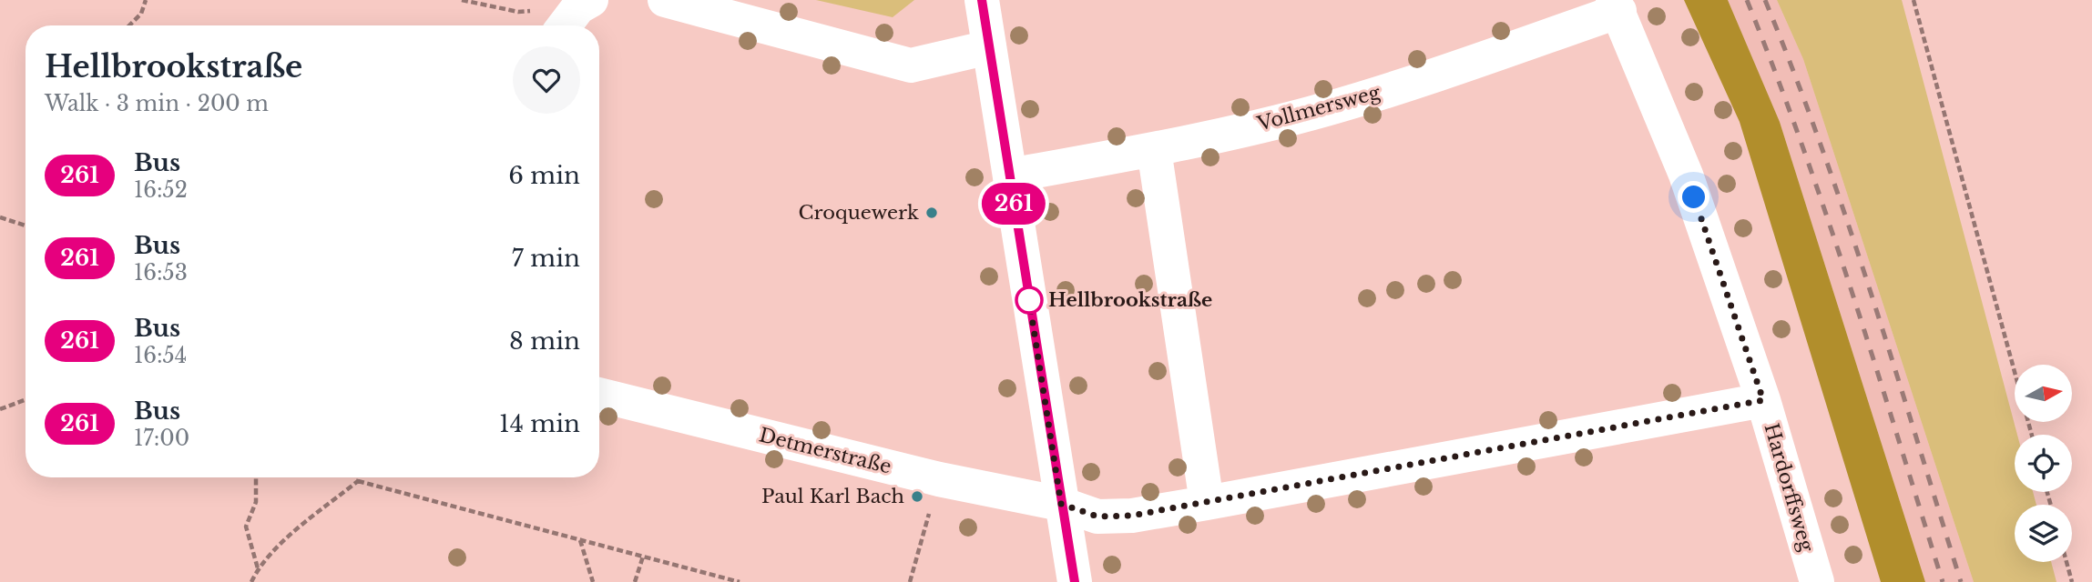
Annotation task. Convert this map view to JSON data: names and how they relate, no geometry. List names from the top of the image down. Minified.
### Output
{"streets":{"street":["Vollmersweg","Detmerstraße","Hardorffsweg"]},"crossings":[["Vollmersweg","Hardorffsweg"],["Detmerstraße","Hardorffsweg"]],"places":["Croquewerk","Hellbrookstraße","Paul Karl Bach"],"lines":["bus line 261"],"north":"right","page":{"on_map":"261","heading":["Hellbrookstraße","Walk · 3 min · 200 m"],"list":[{"mark":"261","name":"Bus","note":"16:52","value":"6 min"},{"mark":"261","name":"Bus","note":"16:53","value":"7 min"},{"mark":"261","name":"Bus","note":"16:54","value":"8 min"},{"mark":"261","name":"Bus","note":"17:00","value":"14 min"}]}}
